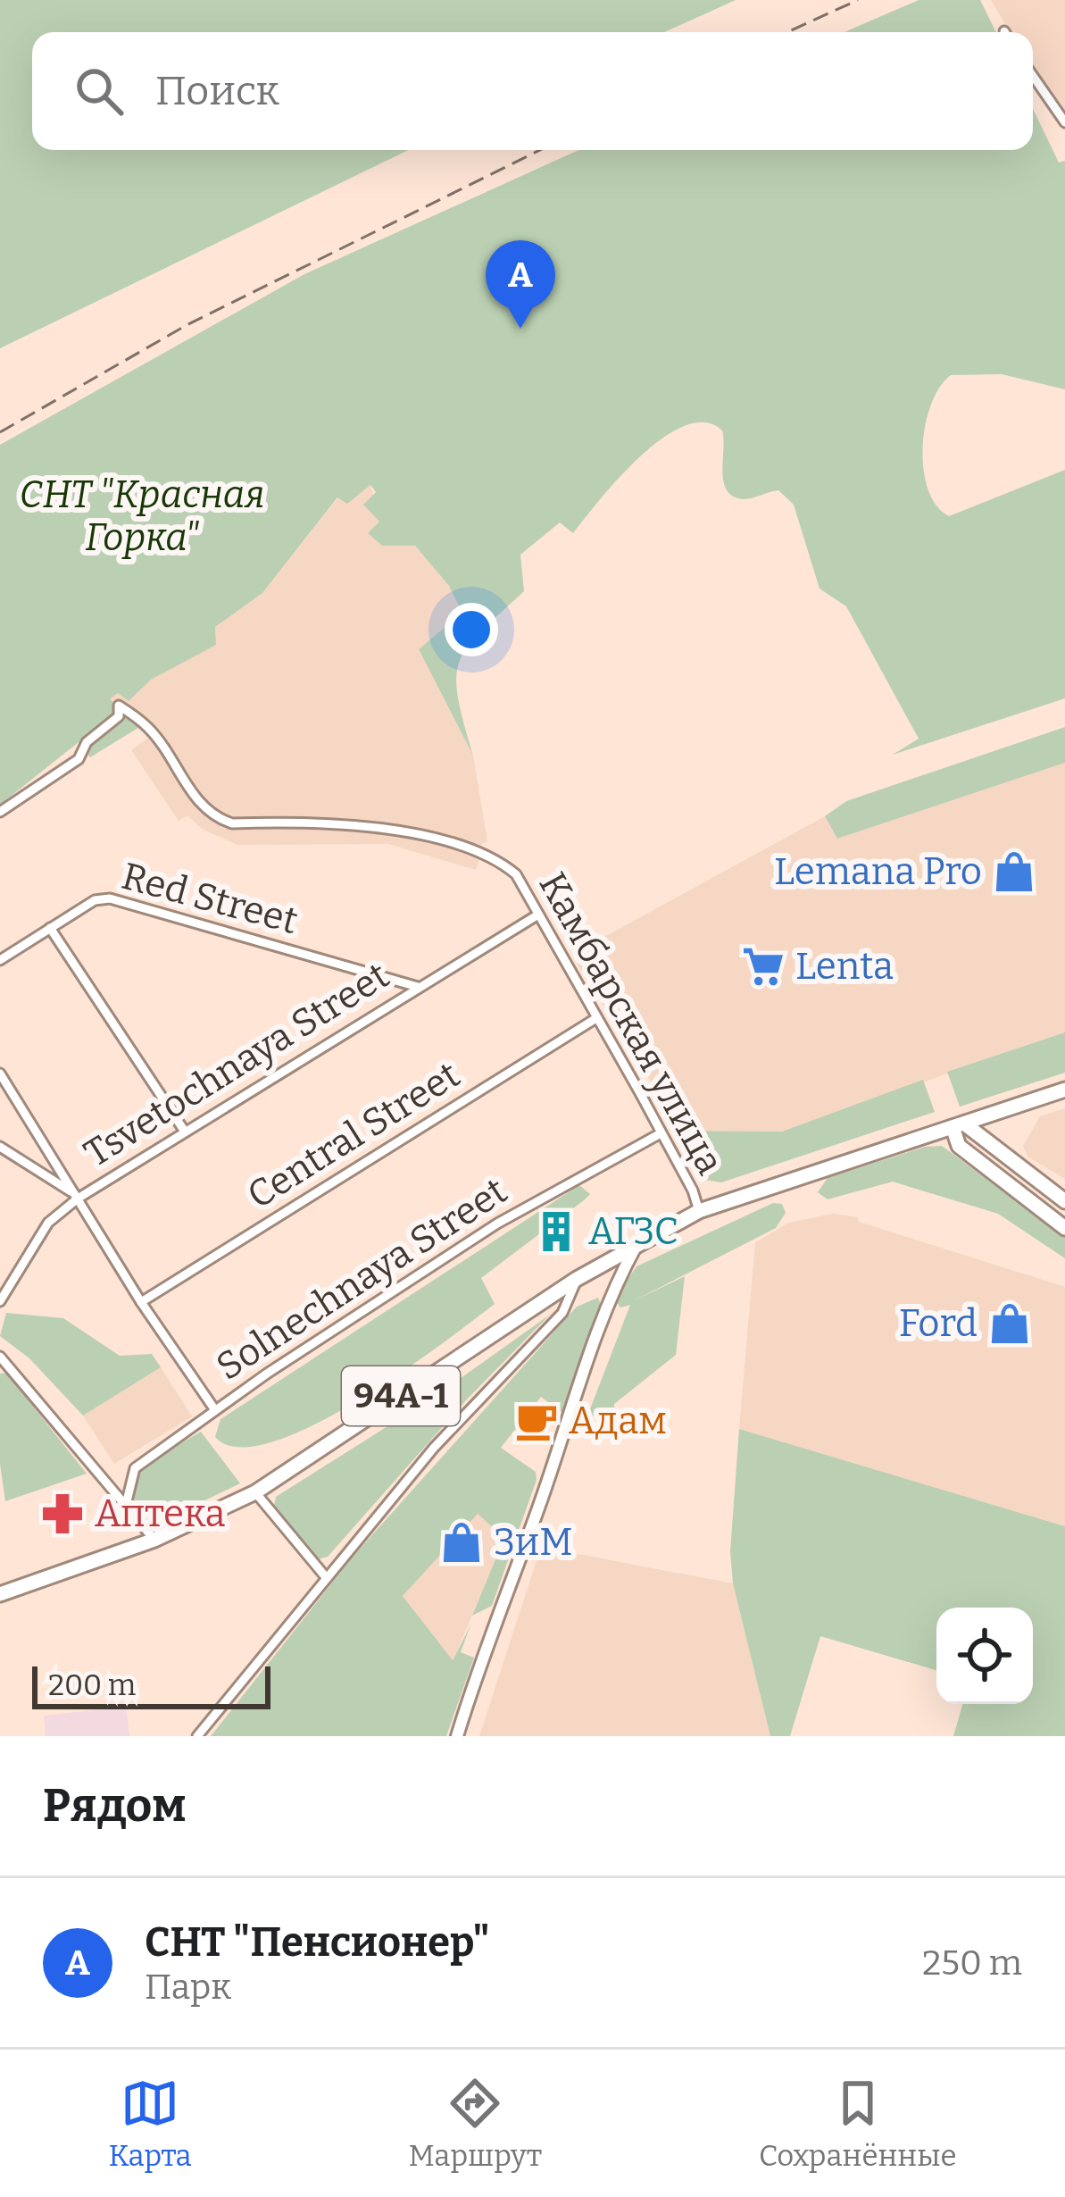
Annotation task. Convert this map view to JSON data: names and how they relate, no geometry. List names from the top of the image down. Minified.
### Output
{"streets":{"main road":["94А-1"],"street":["Red Street","Камбарская улица","Tsvetochnaya Street","Central Street","Solnechnaya Street"]},"crossings":[["Red Street","Tsvetochnaya Street"],["Камбарская улица","Tsvetochnaya Street"],["Камбарская улица","Central Street"],["Камбарская улица","Solnechnaya Street"]],"parks":["СНТ \"Красная Горка\""],"places":{"shop":["Lemana Pro","Ford","ЗиМ"],"supermarket":["Lenta"],"building":["АГЗС"],"cafe":["Адам"],"pharmacy":["Аптека"]},"scale_bar":"200 m","page":{"search":"Поиск","pins":"A","scale":"200 m","heading":"Рядом","list":[{"mark":"A","name":"СНТ \"Пенсионер\"","note":"Парк","value":"250 m"}],"nav":["Карта","Маршрут","Сохранённые"]}}
